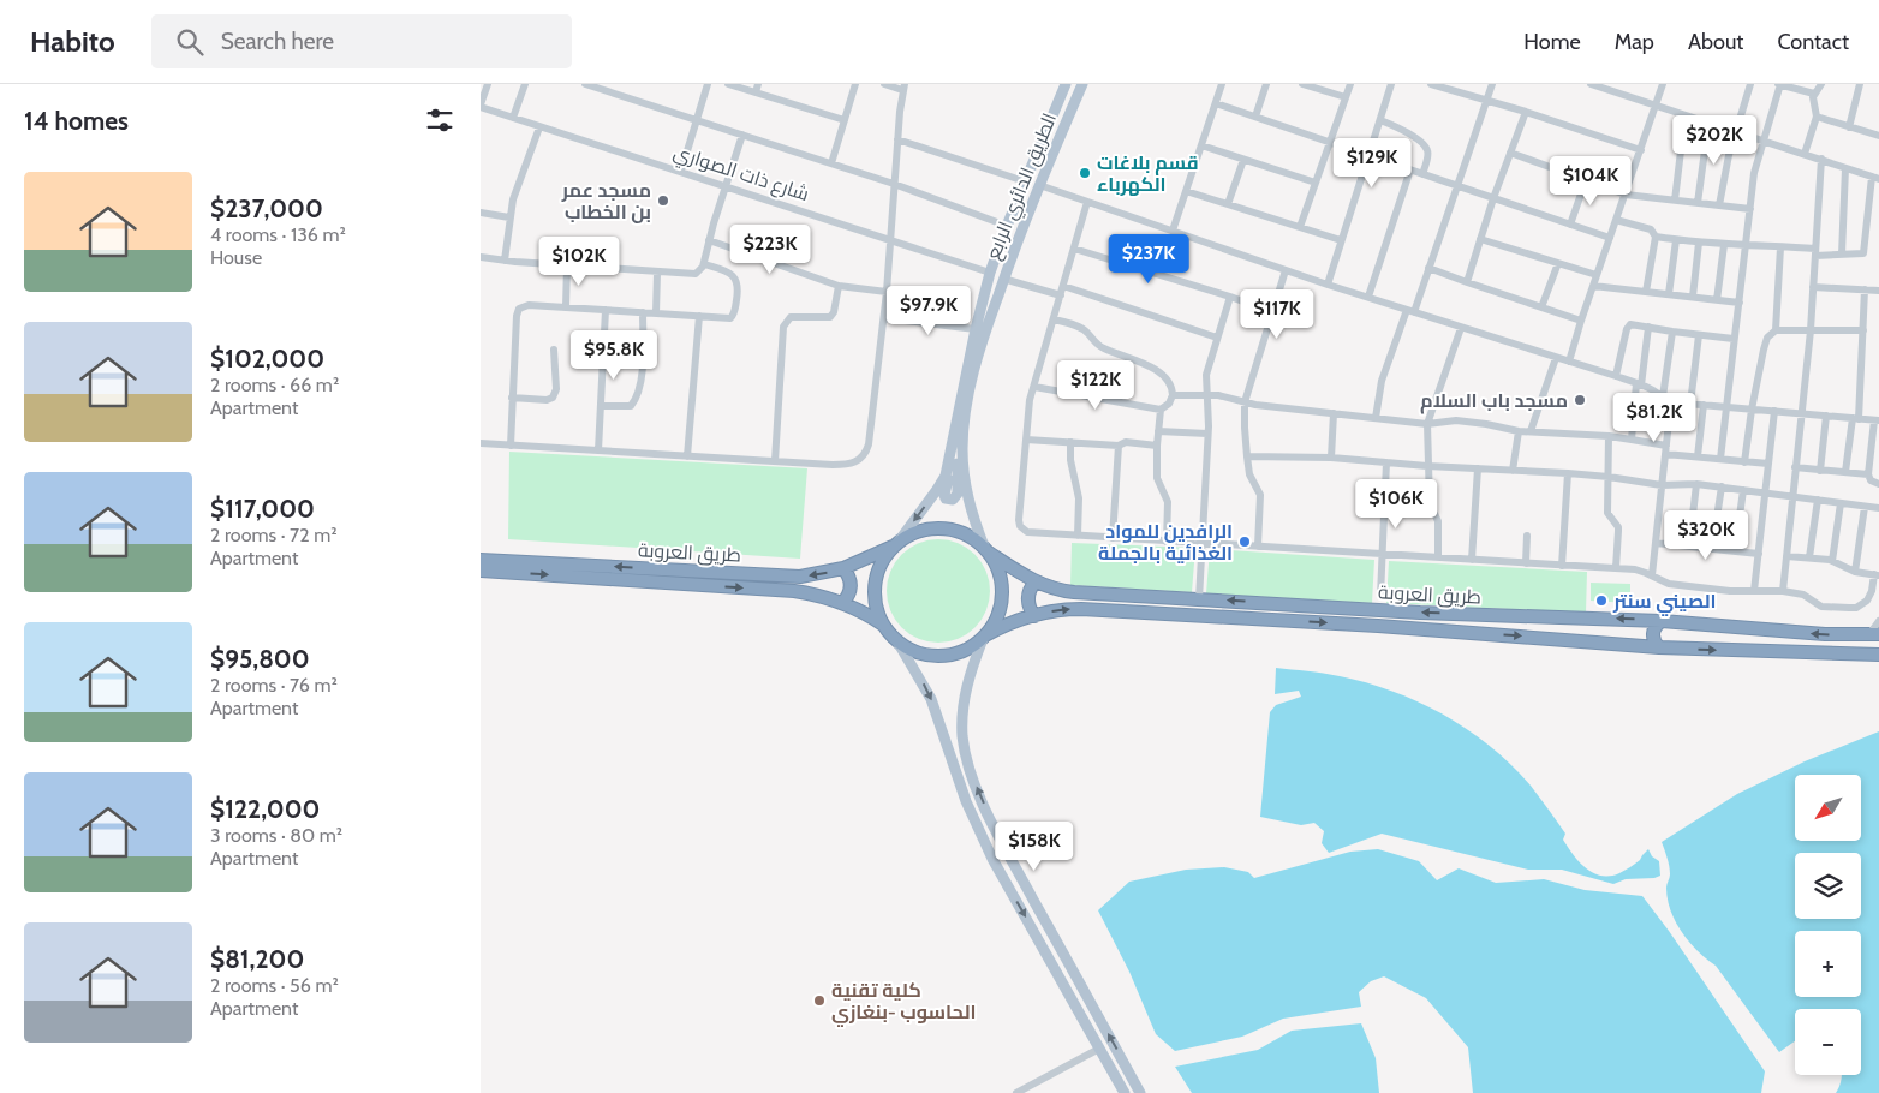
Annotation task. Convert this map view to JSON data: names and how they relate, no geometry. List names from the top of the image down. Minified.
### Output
{"streets":{"highway":["طريق العروبة"],"main road":["الطريق الدائري الرابع"],"street":["شارع ذات الصواري"]},"crossings":[["شارع ذات الصواري","الطريق الدائري الرابع"],["الطريق الدائري الرابع","طريق العروبة"]],"places":["قسم بلاغات الكهرباء","مسجد عمر بن الخطاب","مسجد باب السلام","الرافدين للمواد الغذائية بالجملة","الصيني سنتر","كلية تقنية الحاسوب -بنغازي"],"north":"bottom left","page":{"header":"Habito","search":"Search here","nav":["Home","Map","About","Contact"],"heading":"14 homes","price":["$202K","$129K","$104K","$223K","$237K","$102K","$97.9K","$117K","$95.8K","$122K","$81.2K","$106K","$320K","$158K"],"list":[{"name":"$237,000","note":"4 rooms · 136 m² · House"},{"name":"$102,000","note":"2 rooms · 66 m² · Apartment"},{"name":"$117,000","note":"2 rooms · 72 m² · Apartment"},{"name":"$95,800","note":"2 rooms · 76 m² · Apartment"},{"name":"$122,000","note":"3 rooms · 80 m² · Apartment"},{"name":"$81,200","note":"2 rooms · 56 m² · Apartment"}],"map_buttons":["+","−"]}}
